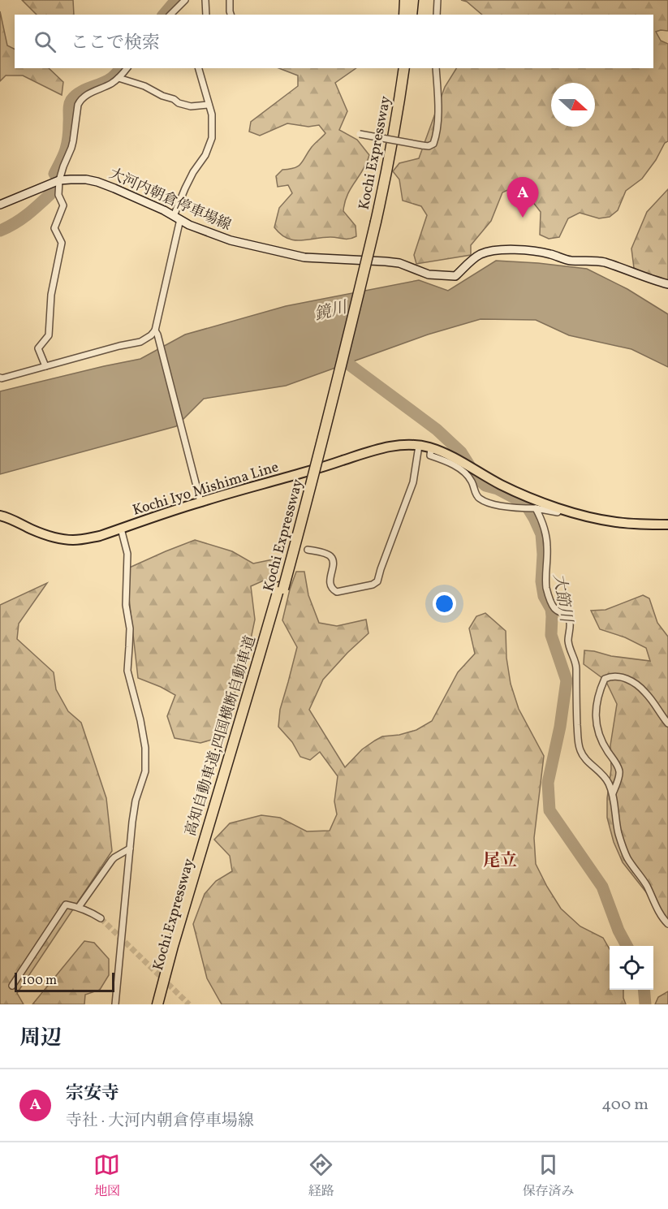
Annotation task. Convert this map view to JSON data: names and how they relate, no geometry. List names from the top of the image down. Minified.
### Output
{"streets":{"highway":["Kochi Expressway","高知自動車道;四国横断自動車道"],"main road":["大河内朝倉停車場線","Kochi Iyo Mishima Line"]},"crossings":[["Kochi Expressway","高知自動車道;四国横断自動車道"]],"districts":["尾立"],"water":["鏡川","大節川"],"scale_bar":"100 m","north":"right","page":{"search":"ここで検索","pins":"A","scale":"100 m","heading":"周辺","list":[{"mark":"A","name":"宗安寺","note":"寺社 · 大河内朝倉停車場線","value":"400 m"}],"nav":["地図","経路","保存済み"]}}
